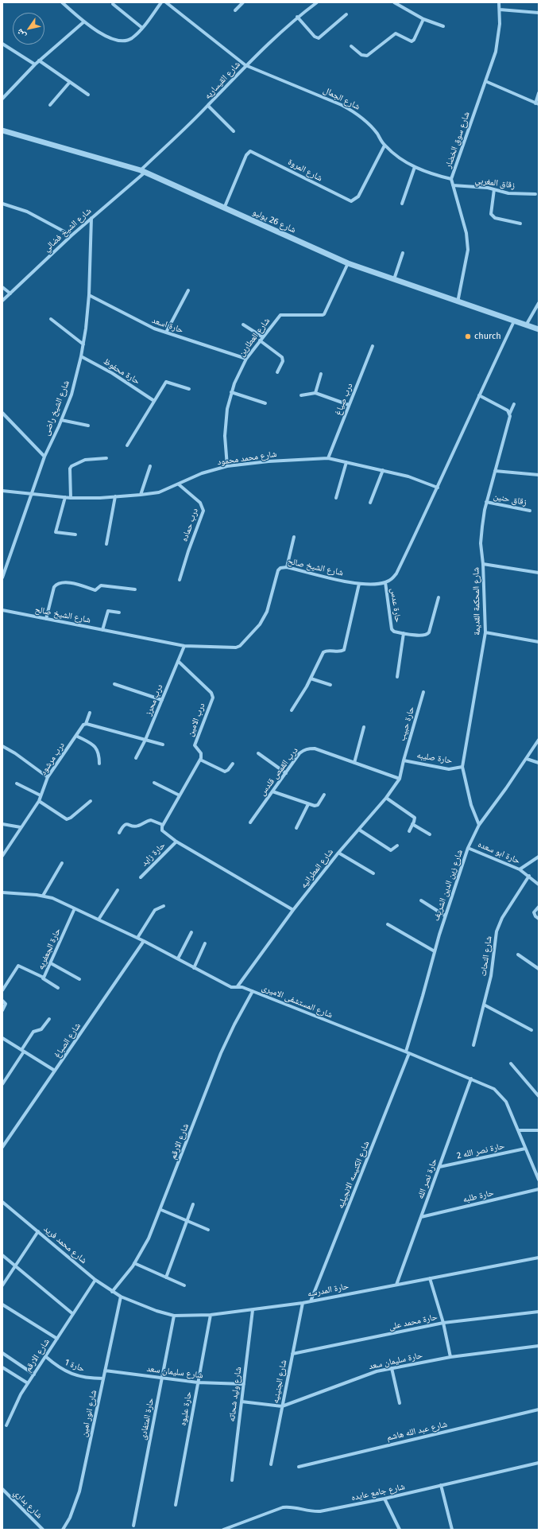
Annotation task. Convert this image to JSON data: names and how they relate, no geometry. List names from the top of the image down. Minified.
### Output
{"streets":{"street":["شارع القيساريه","شارع الجمال","شارع سوق الخضار","شارع المروة","زقاق المغربي","شارع 26 يوليو","شارع الشيخ فضالي","حارة اسعد","شارع العطارين","حارة محفوظ","درب صياغ","شارع الشيخ راضى","شارع محمد محمود","زقاق حنين","درب حماده","شارع الشيخ صالح","شارع المحكمة القديمة","حارة عدس","درب محرز","درب الامين","حارة حبيب","حارة صليبه","درب مرشود","درب القمص قلدس","حارة ابو سعده","حارة زايد","شارع المطرانيه","شارع زين الدين الشريف","حارة الجعفريه","شارع النحات","شارع المستشفى الاميرى","شارع الصباغ","شارع الارقم","حارة نصر الله 2","شارع الكنيسه الانجيليه","حارة نصر الله","حارة طلبه","شارع محمد فريد","حارة المدرسه","حارة محمد على","حارة سليمان سعد","حارة 1","شارع سليمان سعد","شارع الجنينيه","شارع وليد شحاته","حارة عليوه","شارع انور امين","حارة المتفادى","شارع عبد الله هاشم","شارع جامع عايده","شارع بداري"]},"crossings":[["شارع القيساريه","شارع الجمال"],["شارع القيساريه","شارع 26 يوليو"],["شارع القيساريه","شارع الشيخ فضالي"],["شارع الجمال","شارع سوق الخضار"],["شارع الجمال","شارع المروة"],["شارع سوق الخضار","زقاق المغربي"],["شارع سوق الخضار","شارع 26 يوليو"],["شارع المروة","شارع 26 يوليو"],["شارع 26 يوليو","شارع الشيخ فضالي"],["شارع 26 يوليو","شارع العطارين"],["شارع الشيخ فضالي","شارع الشيخ راضى"],["حارة اسعد","شارع العطارين"],["حارة اسعد","شارع الشيخ راضى"],["شارع العطارين","شارع محمد محمود"],["حارة محفوظ","شارع الشيخ راضى"],["درب صياغ","شارع محمد محمود"],["شارع الشيخ راضى","شارع محمد محمود"],["شارع محمد محمود","درب حماده"],["زقاق حنين","شارع المحكمة القديمة"],["شارع الشيخ صالح","حارة عدس"],["شارع الشيخ صالح","درب محرز"],["شارع المحكمة القديمة","حارة صليبه"],["شارع المحكمة القديمة","شارع زين الدين الشريف"],["درب محرز","درب الامين"],["حارة حبيب","حارة صليبه"],["حارة حبيب","شارع المطرانيه"],["حارة صليبه","شارع المطرانيه"],["درب القمص قلدس","شارع المطرانيه"],["حارة ابو سعده","شارع زين الدين الشريف"],["حارة ابو سعده","شارع النحات"],["شارع المطرانيه","شارع المستشفى الاميرى"],["شارع زين الدين الشريف","شارع المستشفى الاميرى"],["شارع زين الدين الشريف","شارع الكنيسه الانجيليه"],["حارة الجعفريه","شارع المستشفى الاميرى"],["شارع المستشفى الاميرى","شارع الصباغ"],["شارع المستشفى الاميرى","شارع الارقم"],["شارع المستشفى الاميرى","حارة نصر الله 2"],["شارع المستشفى الاميرى","شارع الكنيسه الانجيليه"],["شارع المستشفى الاميرى","حارة نصر الله"],["شارع الارقم","شارع محمد فريد"],["شارع الارقم","حارة 1"],["حارة نصر الله 2","حارة نصر الله"],["شارع الكنيسه الانجيليه","حارة المدرسه"],["حارة نصر الله","حارة طلبه"],["حارة نصر الله","حارة المدرسه"],["شارع محمد فريد","حارة المدرسه"],["شارع محمد فريد","شارع انور امين"],["حارة المدرسه","شارع الجنينيه"],["حارة المدرسه","شارع وليد شحاته"],["حارة المدرسه","حارة عليوه"],["حارة المدرسه","شارع انور امين"],["حارة المدرسه","حارة المتفادى"],["حارة محمد على","شارع الجنينيه"],["حارة سليمان سعد","شارع الجنينيه"],["حارة سليمان سعد","شارع وليد شحاته"],["حارة 1","شارع انور امين"],["شارع سليمان سعد","شارع وليد شحاته"],["شارع سليمان سعد","حارة عليوه"],["شارع سليمان سعد","شارع انور امين"],["شارع سليمان سعد","حارة المتفادى"]],"places":["church"],"north":"bottom left"}
